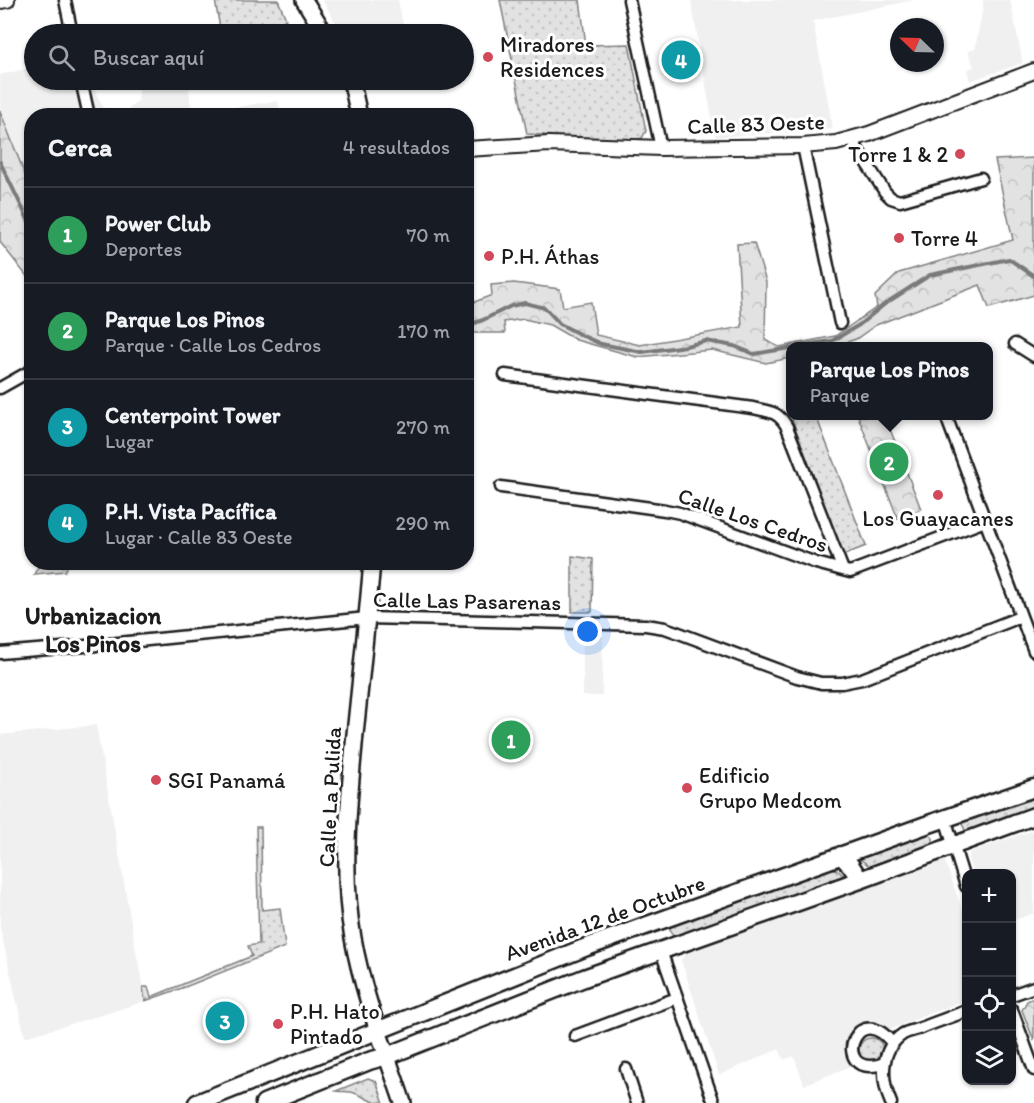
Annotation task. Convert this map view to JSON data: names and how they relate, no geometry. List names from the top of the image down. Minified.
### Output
{"streets":{"main road":["Calle La Pulida","Avenida 12 de Octubre"],"street":["Calle 83 Oeste","Calle Los Cedros","Calle Las Pasarenas"]},"crossings":[["Calle Las Pasarenas","Calle La Pulida"],["Calle La Pulida","Avenida 12 de Octubre"]],"districts":["Urbanizacion Los Pinos"],"places":["Miradores Residences","Torre 1 & 2","Torre 4","P.H. Áthas","Los Guayacanes","SGI Panamá","Edificio Grupo Medcom","P.H. Hato Pintado"],"north":"top left","page":{"search":"Buscar aquí","pins":["4","2","1","3"],"heading":["Cerca","4 resultados"],"list":[{"mark":"1","name":"Power Club","note":"Deportes","value":"70 m"},{"mark":"2","name":"Parque Los Pinos","note":"Parque · Calle Los Cedros","value":"170 m"},{"mark":"3","name":"Centerpoint Tower","note":"Lugar","value":"270 m"},{"mark":"4","name":"P.H. Vista Pacífica","note":"Lugar · Calle 83 Oeste","value":"290 m"}],"popup":["Parque Los Pinos","Parque"],"map_buttons":["+","−"]}}
